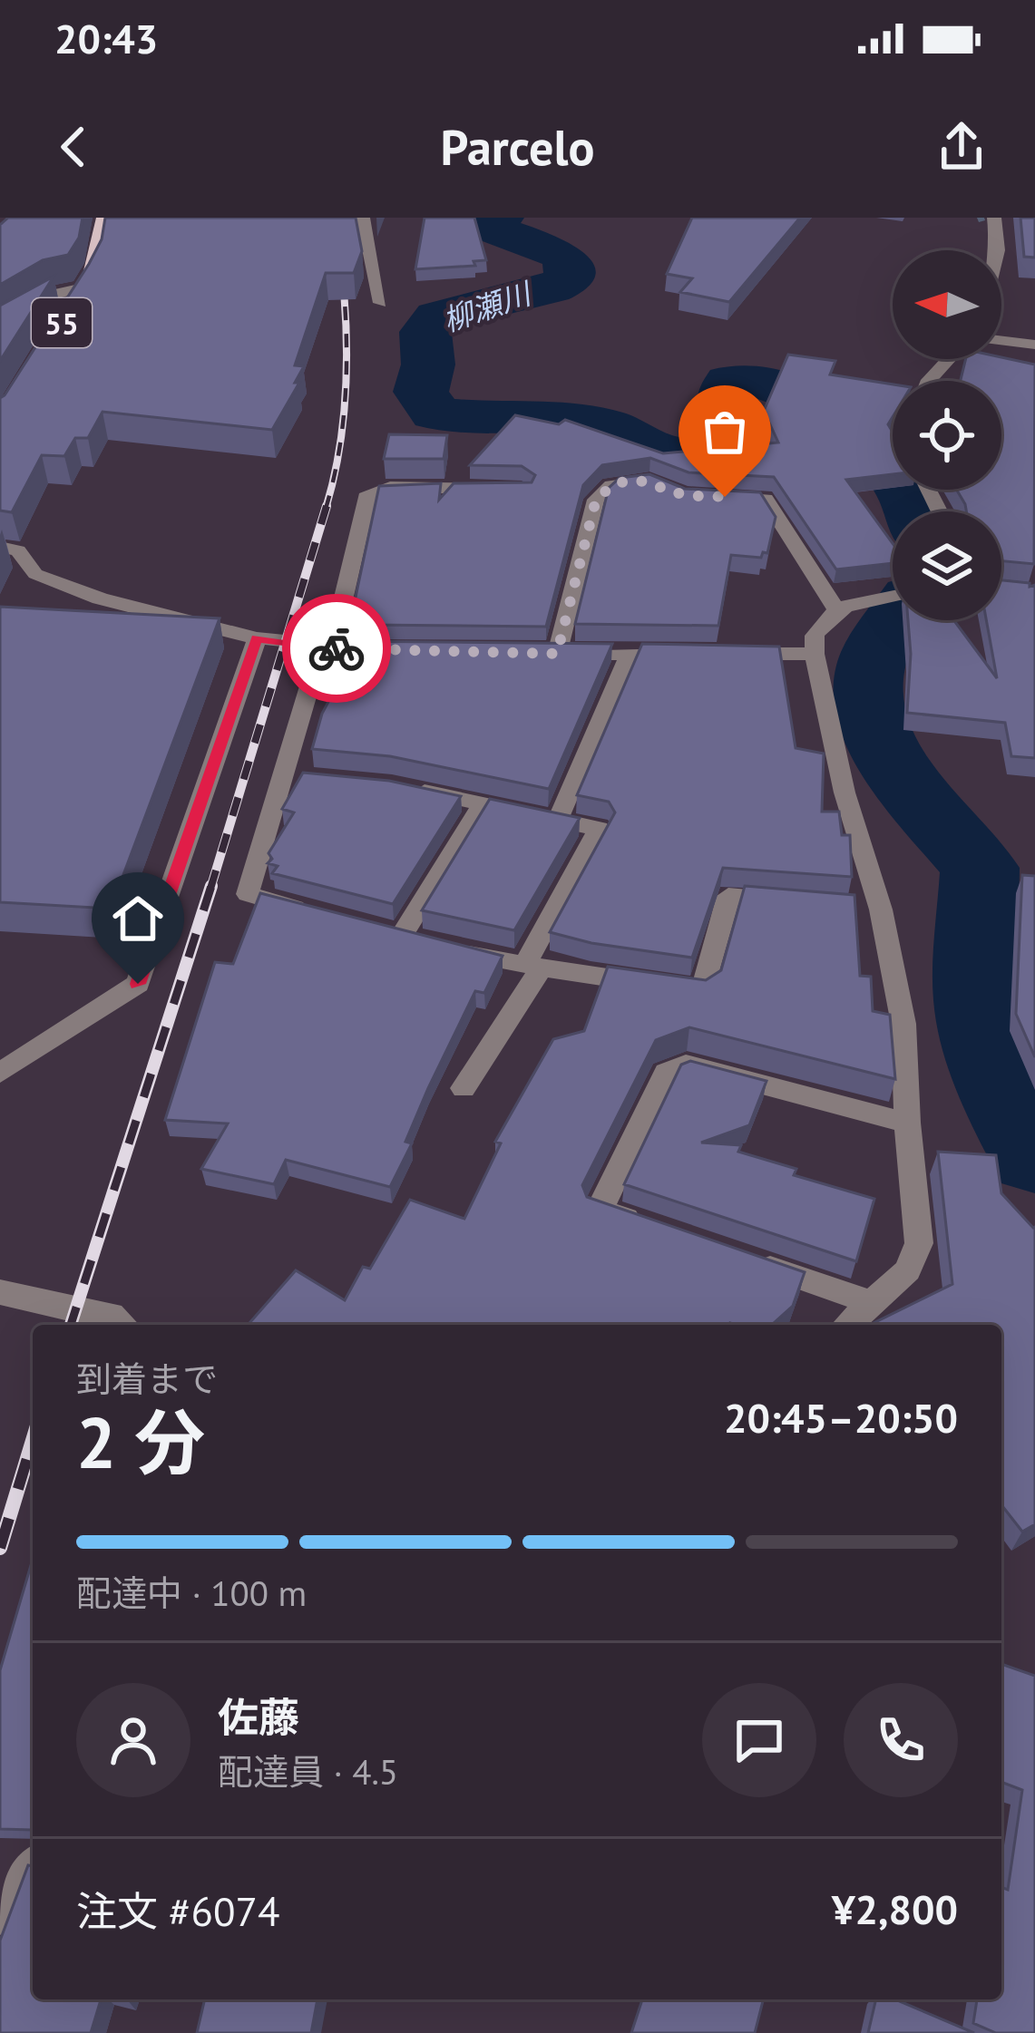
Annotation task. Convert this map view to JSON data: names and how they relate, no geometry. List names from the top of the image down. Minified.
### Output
{"streets":{"main road":["55"]},"water":["柳瀬川"],"north":"left","page":{"status":"20:43","header":"Parcelo","heading":["2 分","到着まで","20:45–20:50"],"panel":["佐藤","配達員 · 4.5","注文 #6074","¥2,800"],"bar":"配達中 · 100 m"}}
